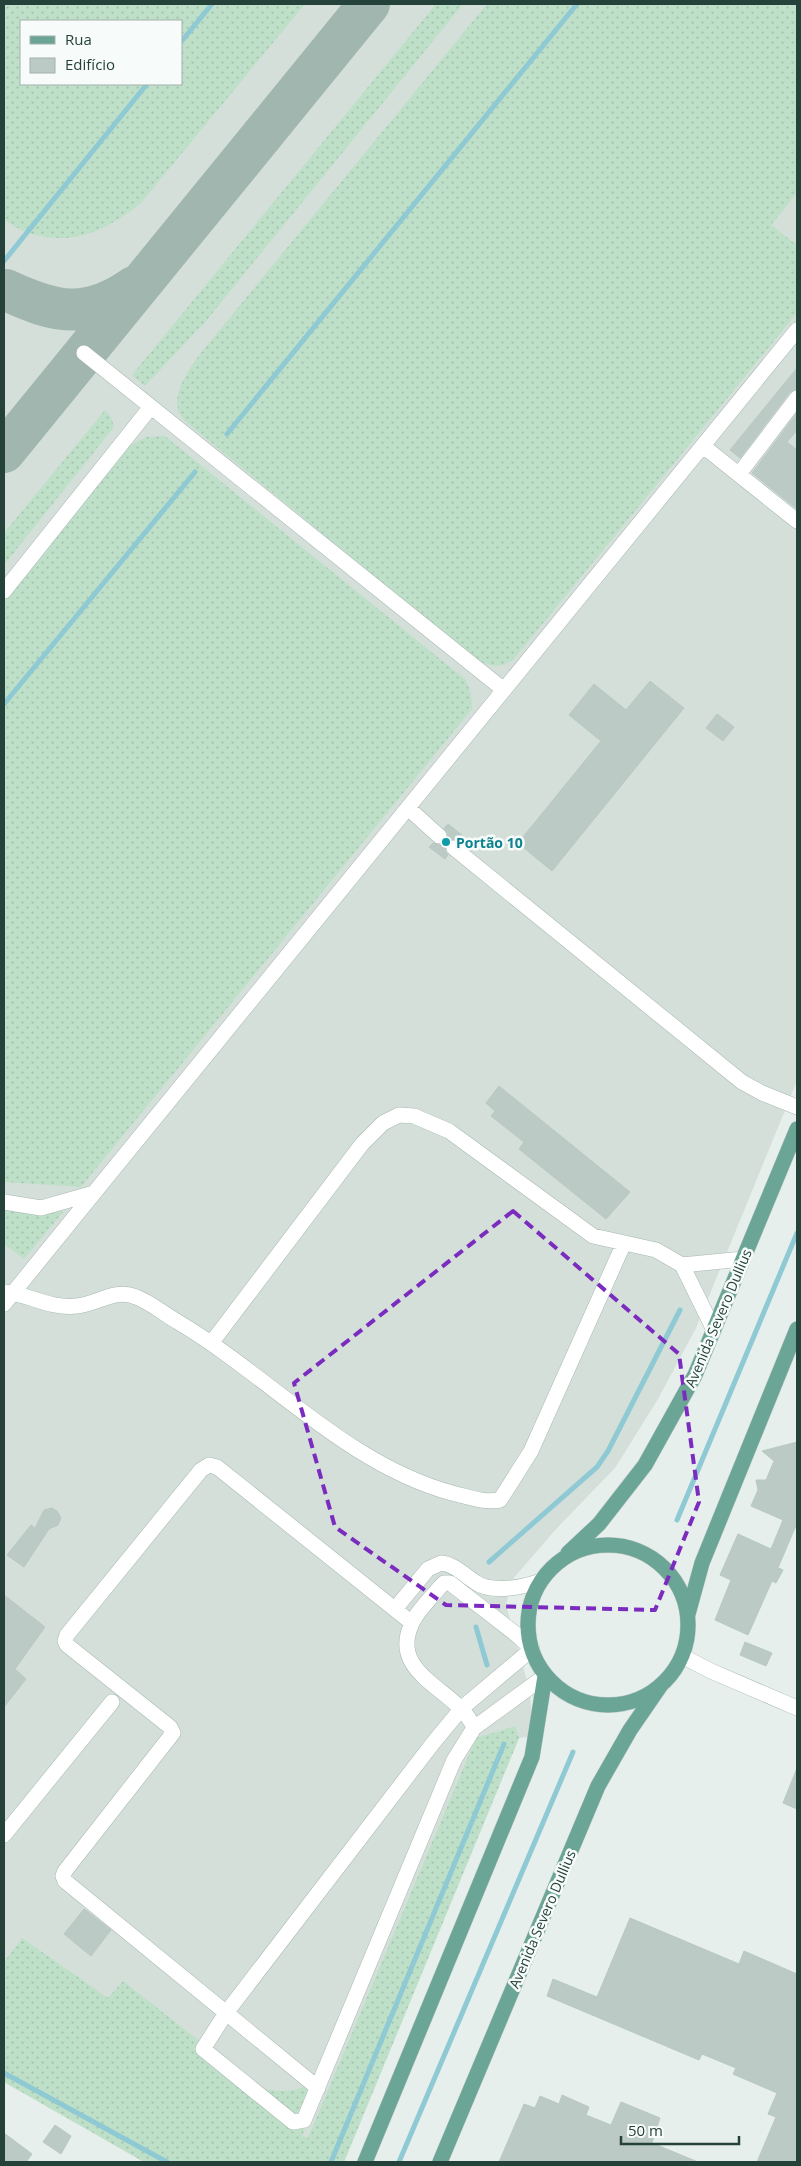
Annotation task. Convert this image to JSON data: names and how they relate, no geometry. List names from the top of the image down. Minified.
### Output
{"streets":{"main road":["Avenida Severo Dullius"]},"places":["Portão 10"],"legend":["Rua","Edifício"],"scale_bar":"50 m"}
